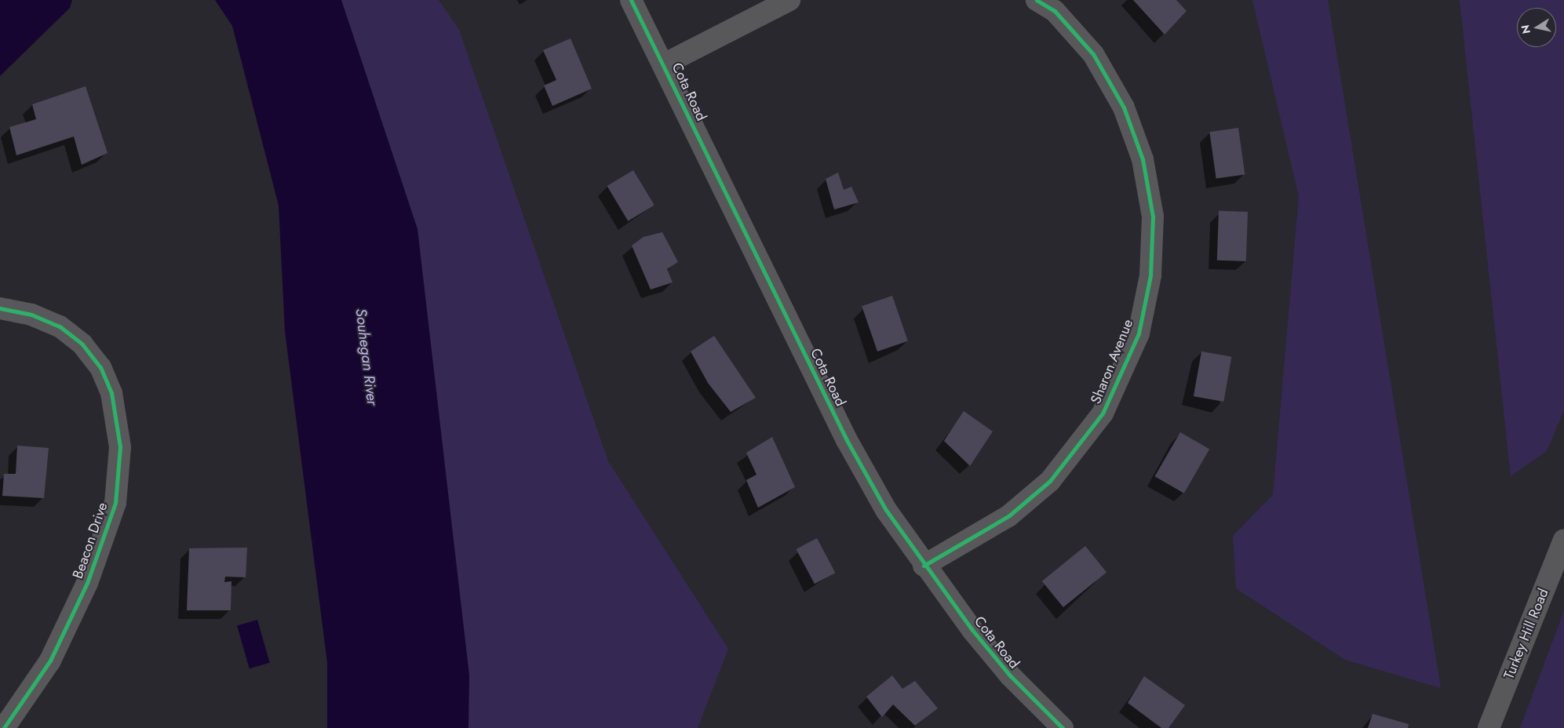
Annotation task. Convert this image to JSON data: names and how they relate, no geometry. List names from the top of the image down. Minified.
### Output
{"streets":{"street":["Cota Road","Sharon Avenue","Beacon Drive","Turkey Hill Road"]},"crossings":[["Cota Road","Sharon Avenue"]],"water":["Souhegan River"],"north":"left"}
